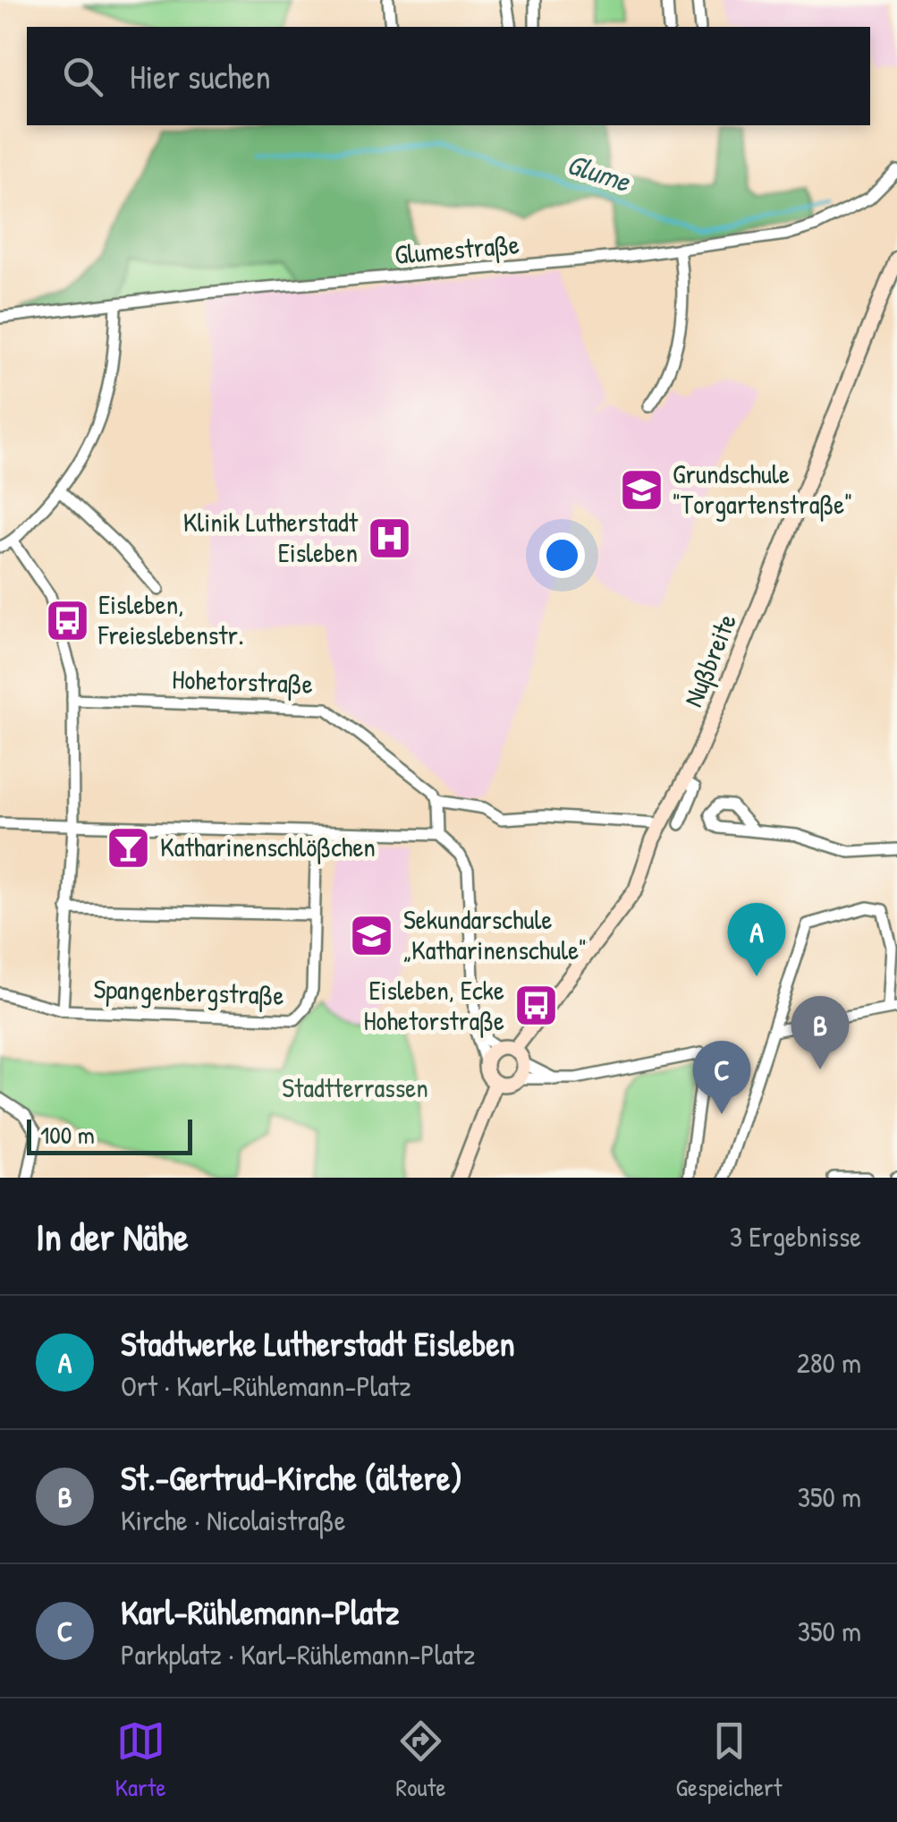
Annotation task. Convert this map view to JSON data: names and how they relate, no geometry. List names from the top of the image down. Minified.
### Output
{"streets":{"main road":["Nußbreite"],"street":["Glumestraße","Hohetorstraße","Spangenbergstraße"]},"water":["Glume"],"parks":["Stadtterrassen"],"places":{"school or university":["Grundschule \"Torgartenstraße\"","Sekundarschule „Katharinenschule\""],"hospital":["Klinik Lutherstadt Eisleben"],"bus stop":["Eisleben, Freieslebenstr.","Eisleben, Ecke Hohetorstraße"],"bar":["Katharinenschlößchen"]},"scale_bar":"100 m","page":{"search":"Hier suchen","pins":["A","B","C"],"scale":"100 m","heading":["In der Nähe","3 Ergebnisse"],"list":[{"mark":"A","name":"Stadtwerke Lutherstadt Eisleben","note":"Ort · Karl-Rühlemann-Platz","value":"280 m"},{"mark":"B","name":"St.-Gertrud-Kirche (ältere)","note":"Kirche · Nicolaistraße","value":"350 m"},{"mark":"C","name":"Karl-Rühlemann-Platz","note":"Parkplatz · Karl-Rühlemann-Platz","value":"350 m"}],"nav":["Karte","Route","Gespeichert"]}}
